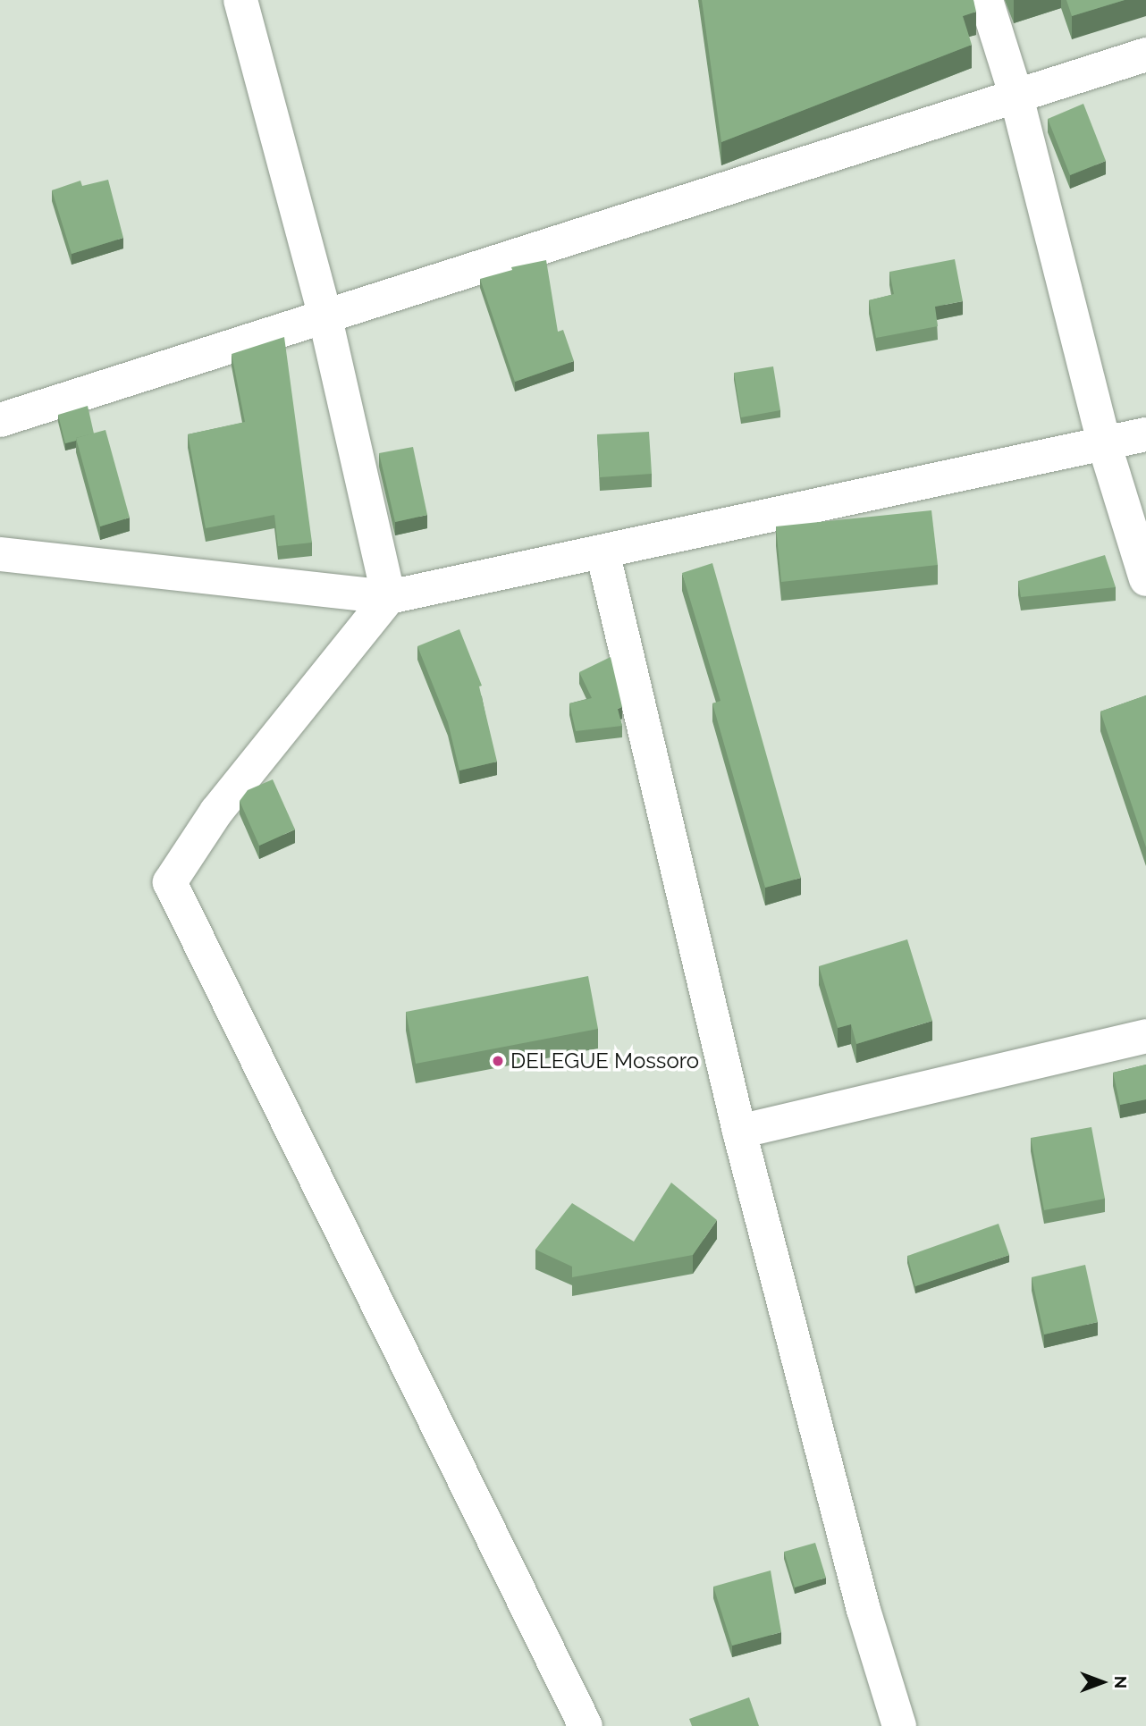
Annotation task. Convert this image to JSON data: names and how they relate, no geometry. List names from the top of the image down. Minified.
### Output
{"places":["DELEGUE Mossoro"],"north":"right"}
